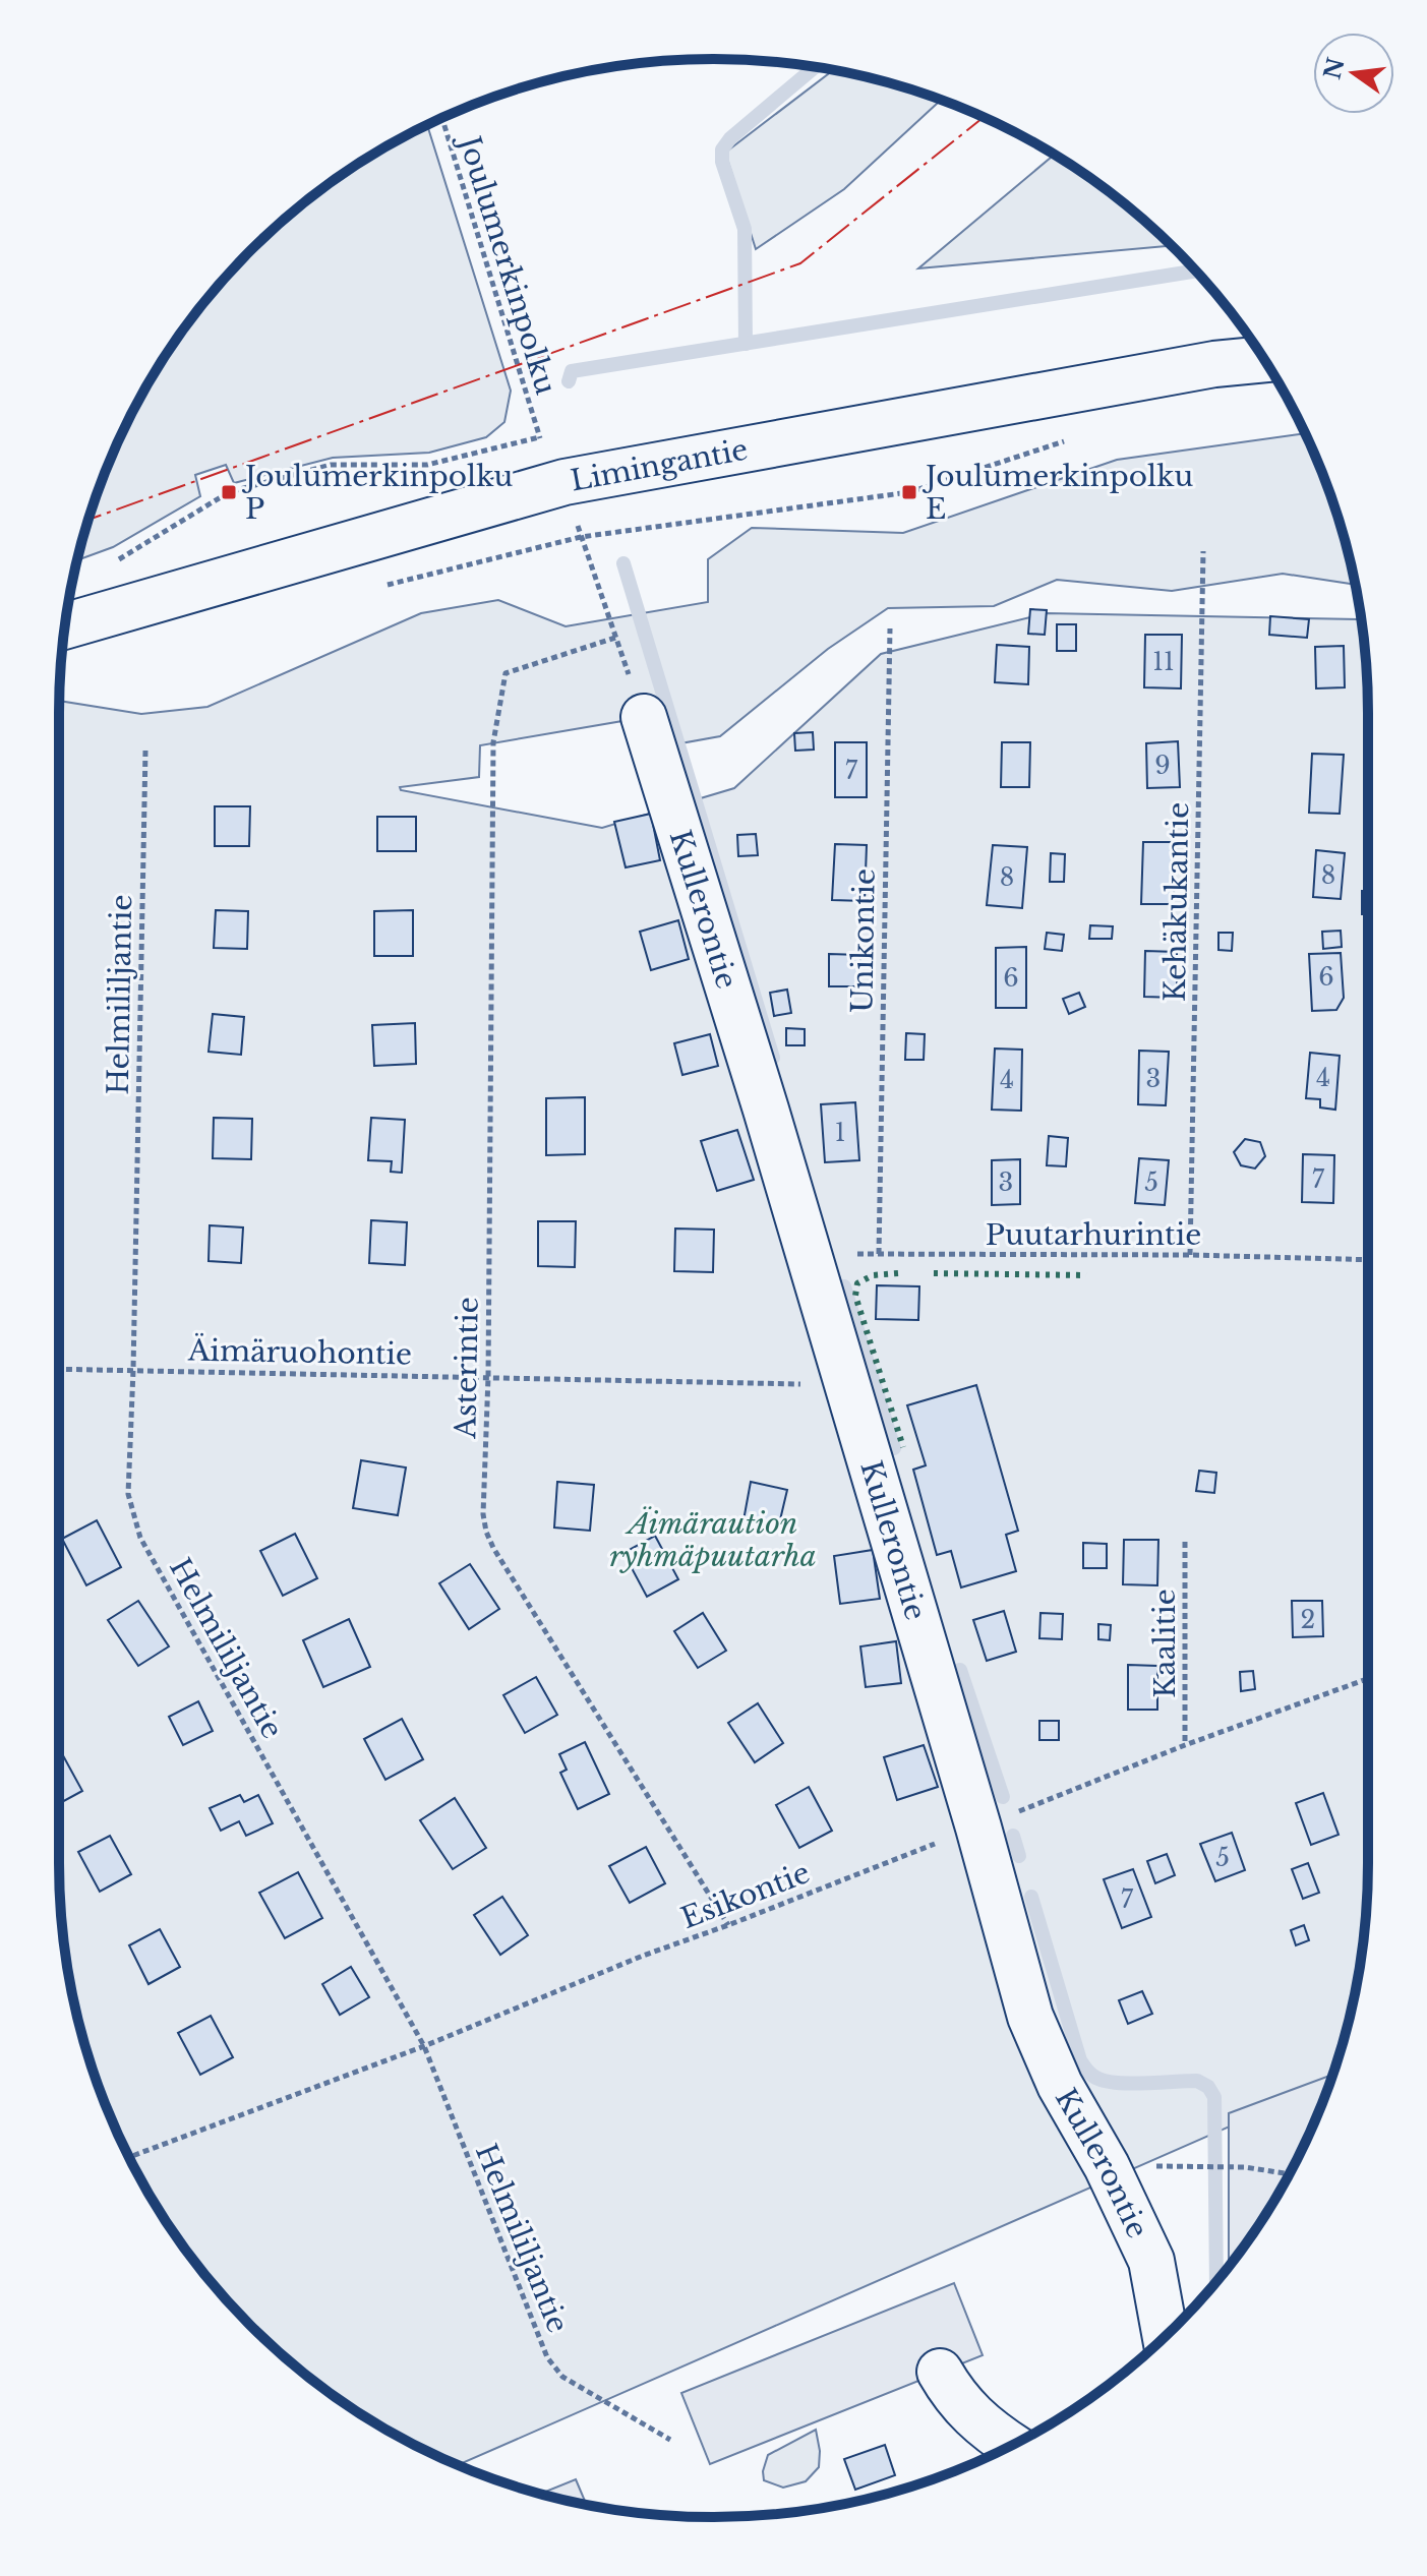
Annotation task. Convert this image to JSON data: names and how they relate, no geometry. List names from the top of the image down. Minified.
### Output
{"streets":{"main road":["Limingantie","Kullerontie"],"path":["Joulumerkinpolku","Kehäkukantie","Unikontie","Helmililjantie","Puutarhurintie","Äimäruohontie","Asterintie","Kaalitie","Esikontie"]},"crossings":[["Kehäkukantie","Puutarhurintie"],["Kullerontie","Puutarhurintie"],["Kullerontie","Äimäruohontie"],["Kullerontie","Esikontie"],["Unikontie","Puutarhurintie"],["Helmililjantie","Äimäruohontie"],["Helmililjantie","Esikontie"],["Äimäruohontie","Asterintie"],["Asterintie","Esikontie"],["Kaalitie","Esikontie"]],"parks":["Äimäraution ryhmäpuutarha"],"places":{"transit":["Joulumerkinpolku P","Joulumerkinpolku E"]},"house_numbers":["11","9","7","8","8","6","6","4","3","4","1","7","3","5","2","5","7"],"north":"left"}
